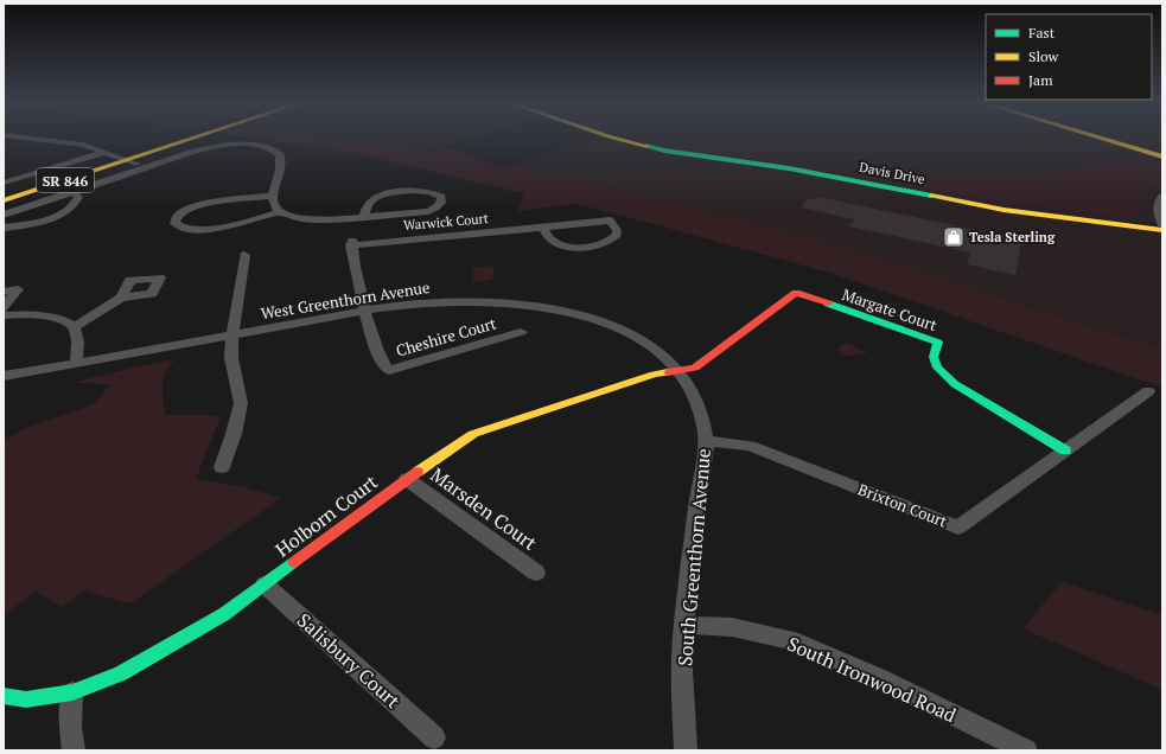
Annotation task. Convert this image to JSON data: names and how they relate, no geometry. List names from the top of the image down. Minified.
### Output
{"streets":{"main road":["Davis Drive","SR 846","Margate Court","Holborn Court"],"street":["Warwick Court","West Greenthorn Avenue","Cheshire Court","Brixton Court","Marsden Court","South Greenthorn Avenue","Salisbury Court","South Ironwood Road"]},"crossings":[["Warwick Court","West Greenthorn Avenue"],["Warwick Court","Cheshire Court"],["West Greenthorn Avenue","Margate Court"],["West Greenthorn Avenue","Cheshire Court"],["West Greenthorn Avenue","Holborn Court"],["West Greenthorn Avenue","South Greenthorn Avenue"],["Margate Court","Brixton Court"],["Margate Court","Holborn Court"],["Margate Court","South Greenthorn Avenue"],["Brixton Court","South Greenthorn Avenue"],["Marsden Court","Holborn Court"],["Holborn Court","South Greenthorn Avenue"],["Holborn Court","Salisbury Court"],["South Greenthorn Avenue","South Ironwood Road"]],"places":{"shop":["Tesla Sterling"]},"legend":["Fast","Slow","Jam"]}
